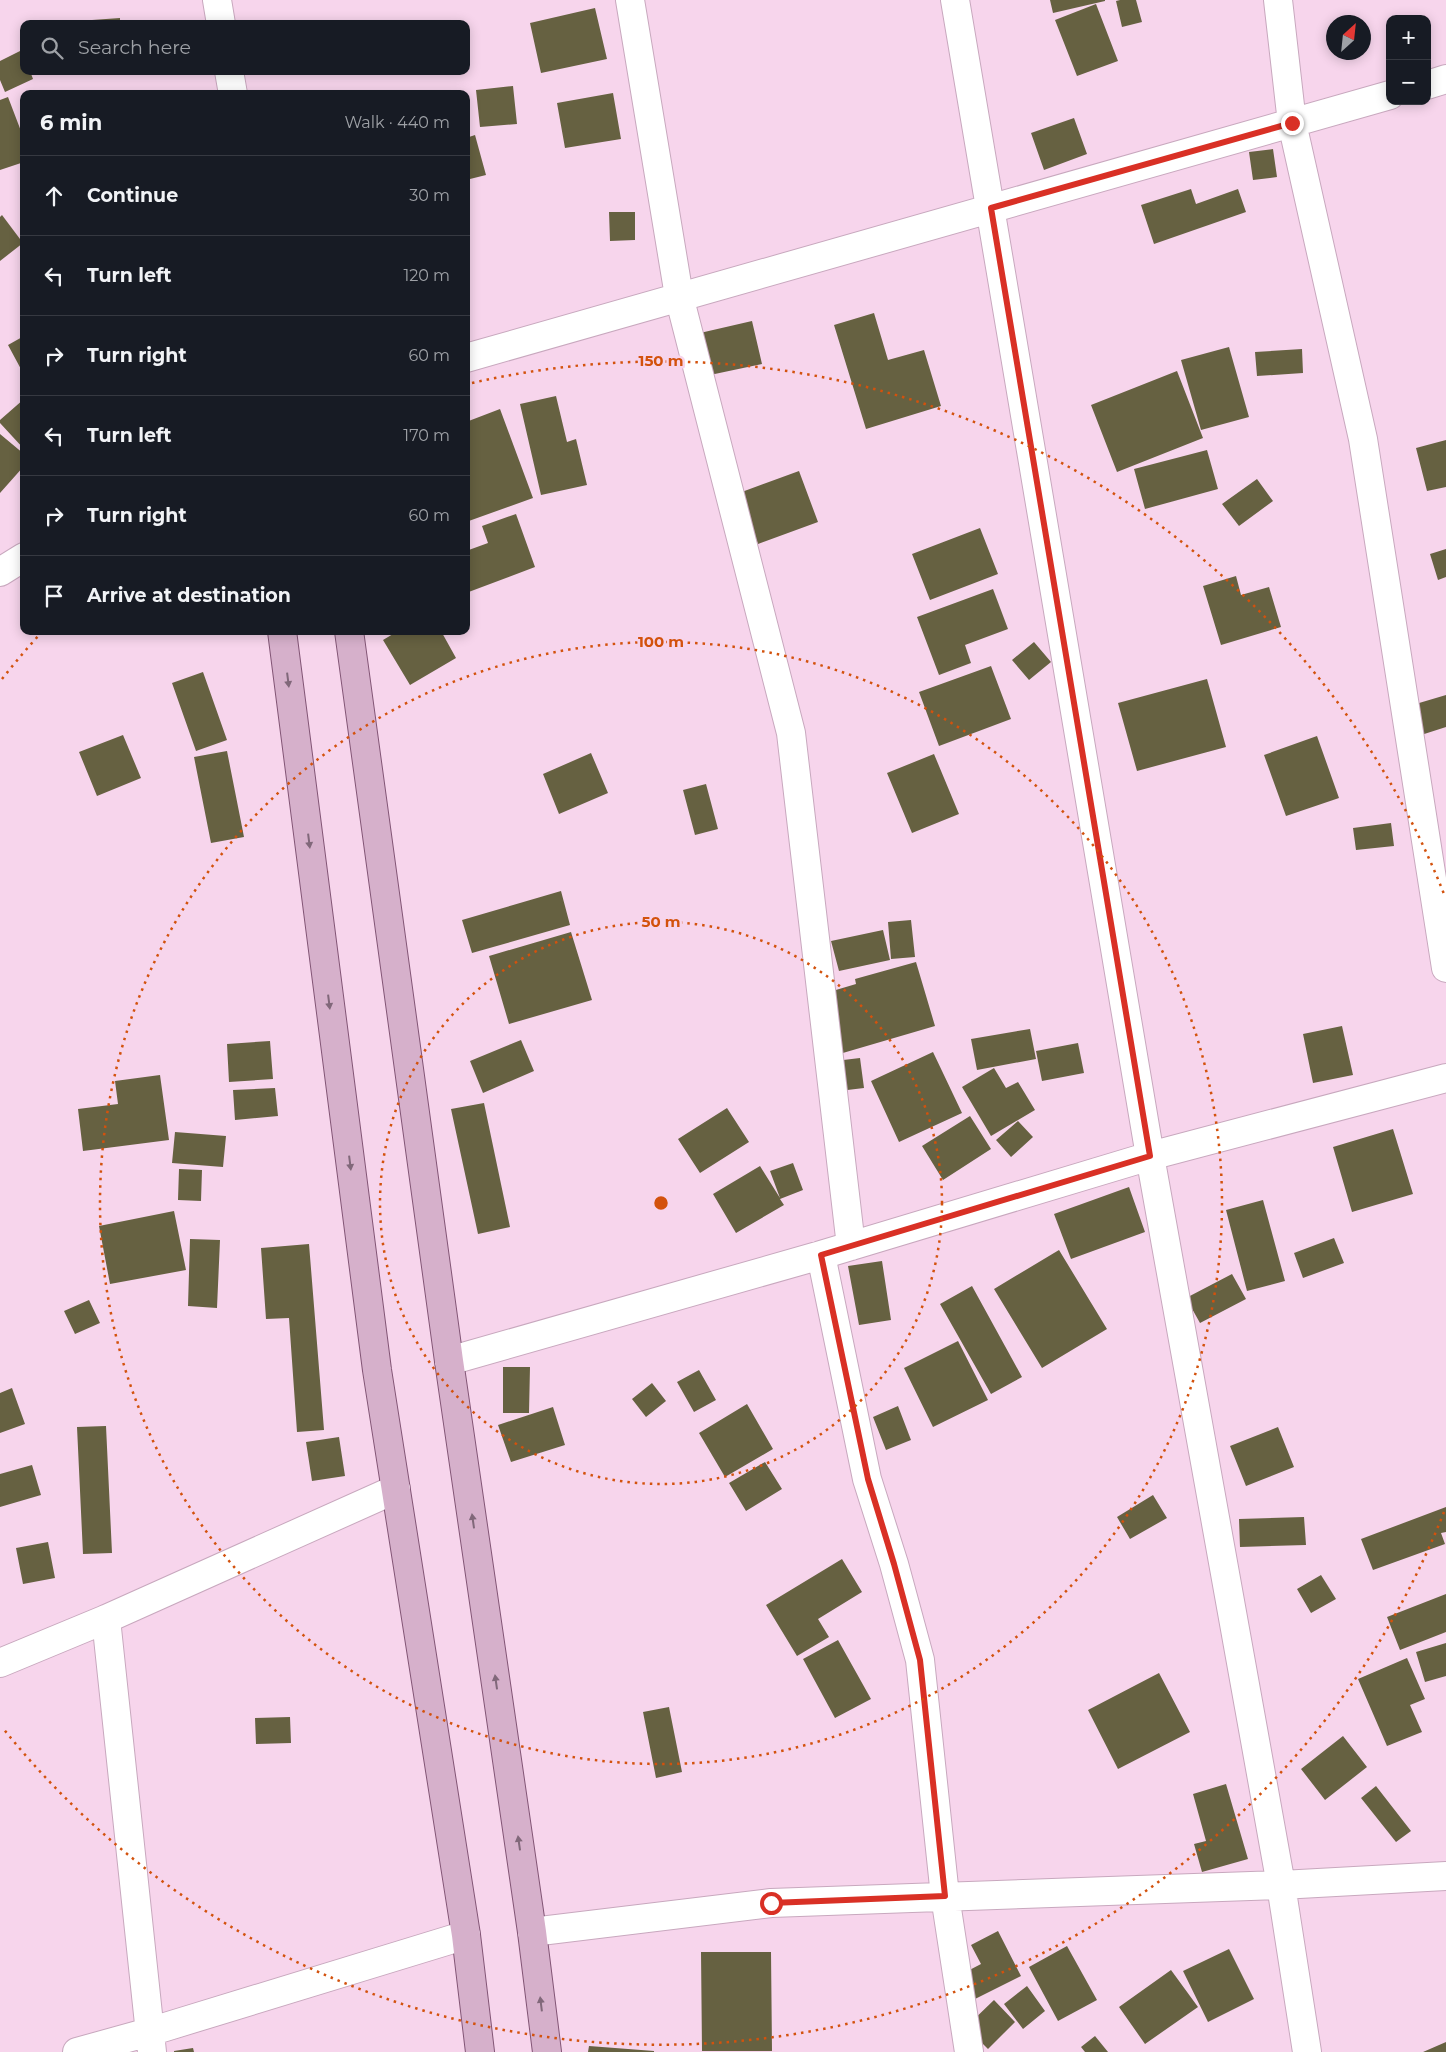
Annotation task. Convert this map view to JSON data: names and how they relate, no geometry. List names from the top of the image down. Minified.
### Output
{"north":"top right","page":{"map_buttons":["+","−"],"search":"Search here","heading":["6 min","Walk · 440 m"],"list":[["Continue","30 m"],["Turn left","120 m"],["Turn right","60 m"],["Turn left","170 m"],["Turn right","60 m"],"Arrive at destination"]},"rings":["150 m","100 m","50 m"]}
